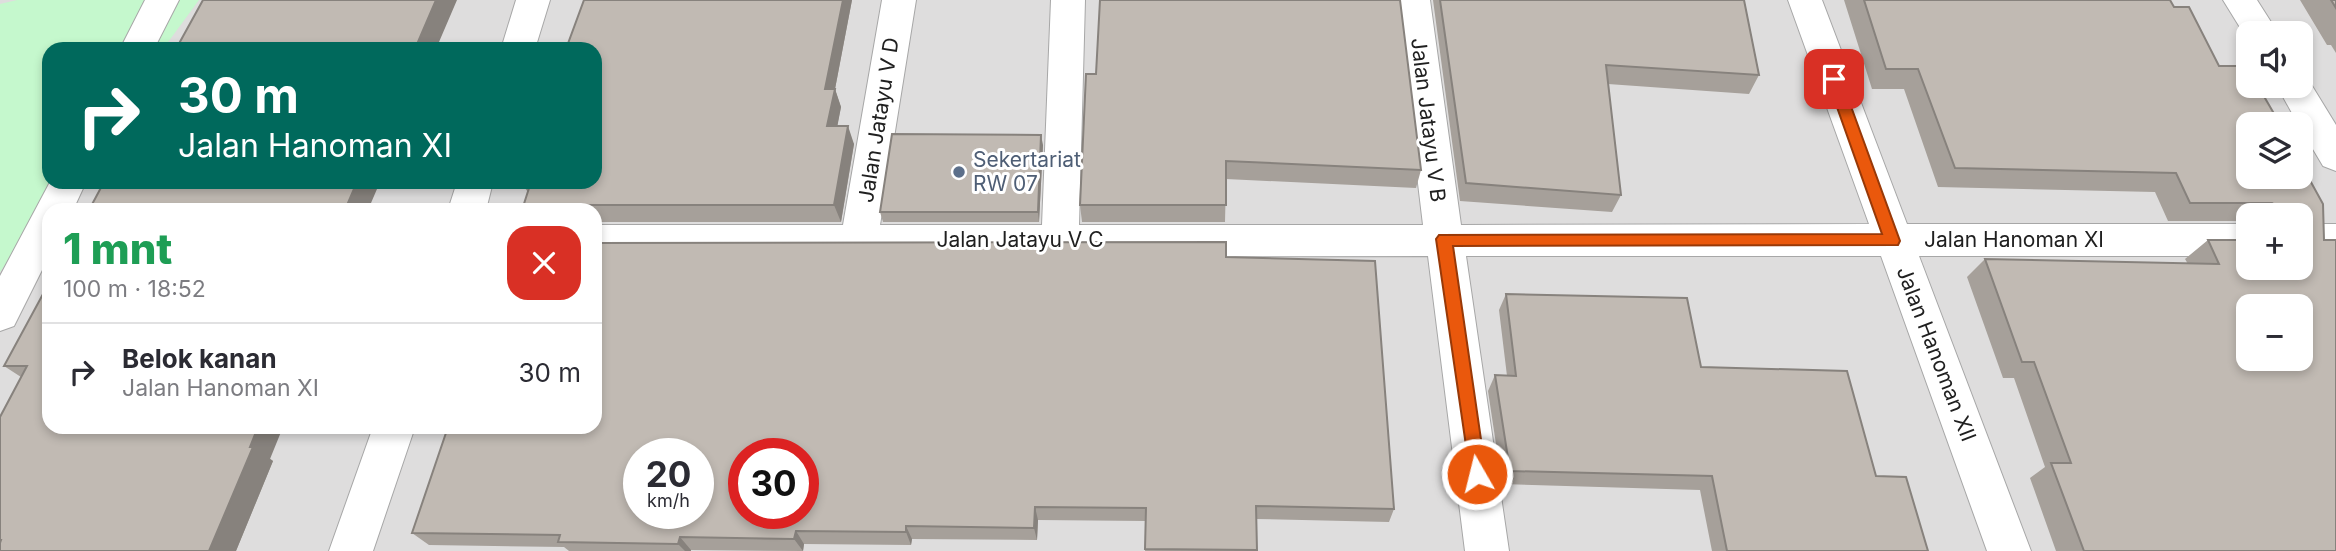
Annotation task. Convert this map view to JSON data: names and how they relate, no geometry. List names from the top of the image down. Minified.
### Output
{"streets":{"street":["Jalan Jatayu V D","Jalan Jatayu V B","Jalan Jatayu V C","Jalan Hanoman XI","Jalan Hanoman XII"]},"crossings":[["Jalan Jatayu V D","Jalan Jatayu V C"],["Jalan Jatayu V B","Jalan Jatayu V C"],["Jalan Jatayu V B","Jalan Hanoman XI"],["Jalan Jatayu V C","Jalan Hanoman XI"],["Jalan Hanoman XI","Jalan Hanoman XII"]],"places":["Sekertariat RW 07"],"page":{"map_buttons":["+","−"],"turn":["30 m","Jalan Hanoman XI"],"heading":["1 mnt","100 m · 18:52"],"list":[{"name":"Belok kanan","note":"Jalan Hanoman XI","value":"30 m"}],"speed":"20 km/h","limit":"30"}}
